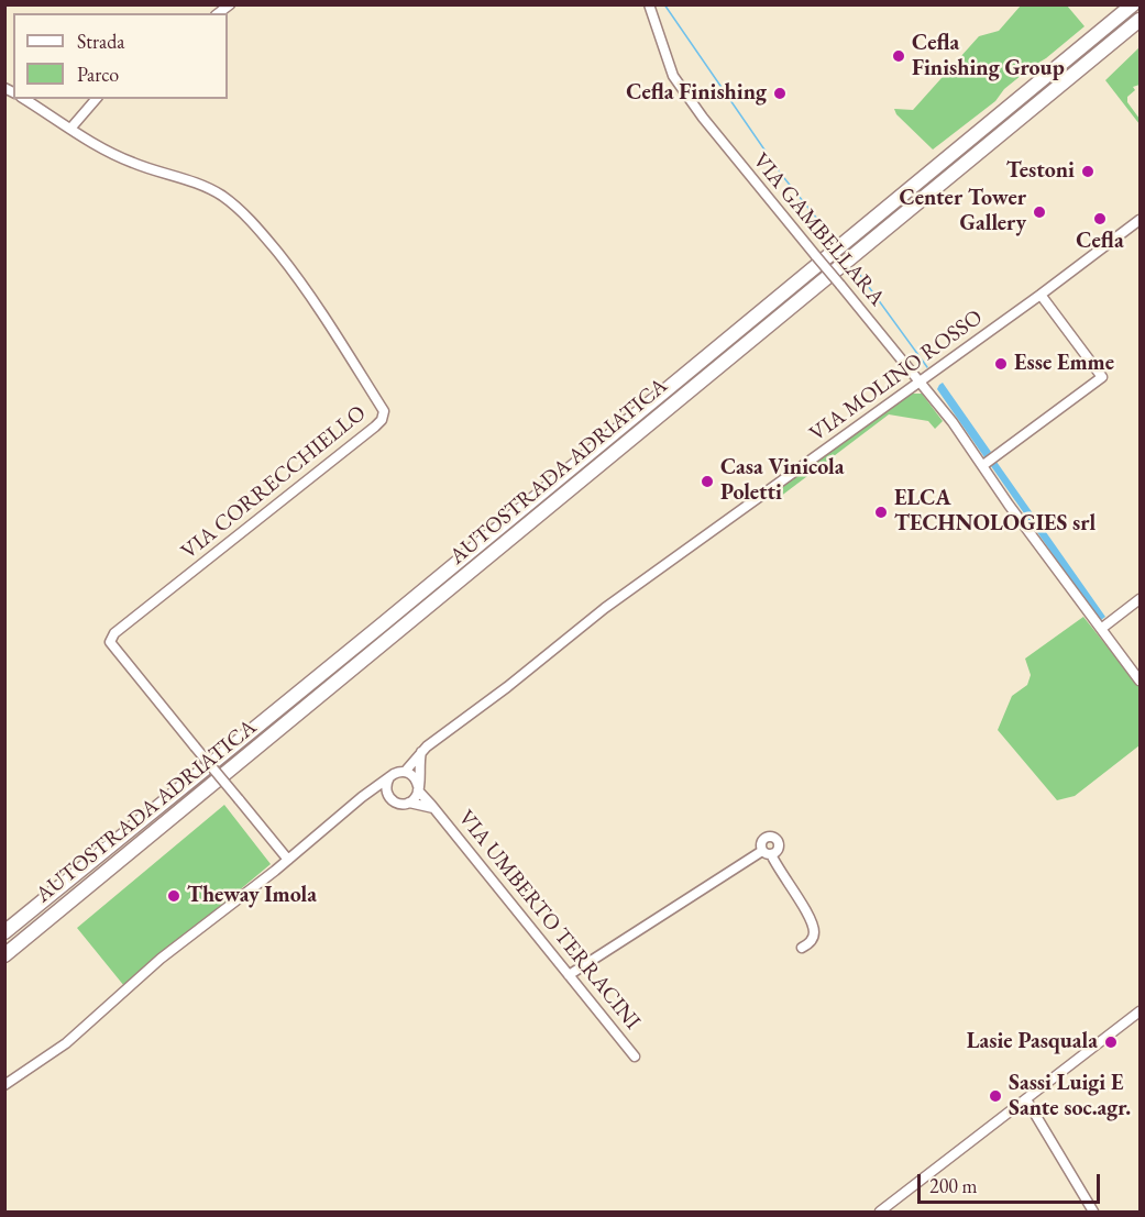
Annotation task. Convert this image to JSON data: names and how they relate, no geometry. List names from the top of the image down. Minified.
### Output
{"streets":{"highway":["AUTOSTRADA ADRIATICA"],"street":["VIA GAMBELLARA","VIA MOLINO ROSSO","VIA CORRECCHIELLO","VIA UMBERTO TERRACINI"]},"crossings":[["VIA GAMBELLARA","VIA MOLINO ROSSO"],["VIA MOLINO ROSSO","VIA UMBERTO TERRACINI"]],"places":["Cefla Finishing Group","Cefla Finishing","Testoni","Center Tower Gallery","Cefla","Esse Emme","Casa Vinicola Poletti","ELCA TECHNOLOGIES srl","Theway Imola","Lasie Pasquala","Sassi Luigi E Sante soc.agr."],"legend":["Strada","Parco"],"scale_bar":"200 m"}
